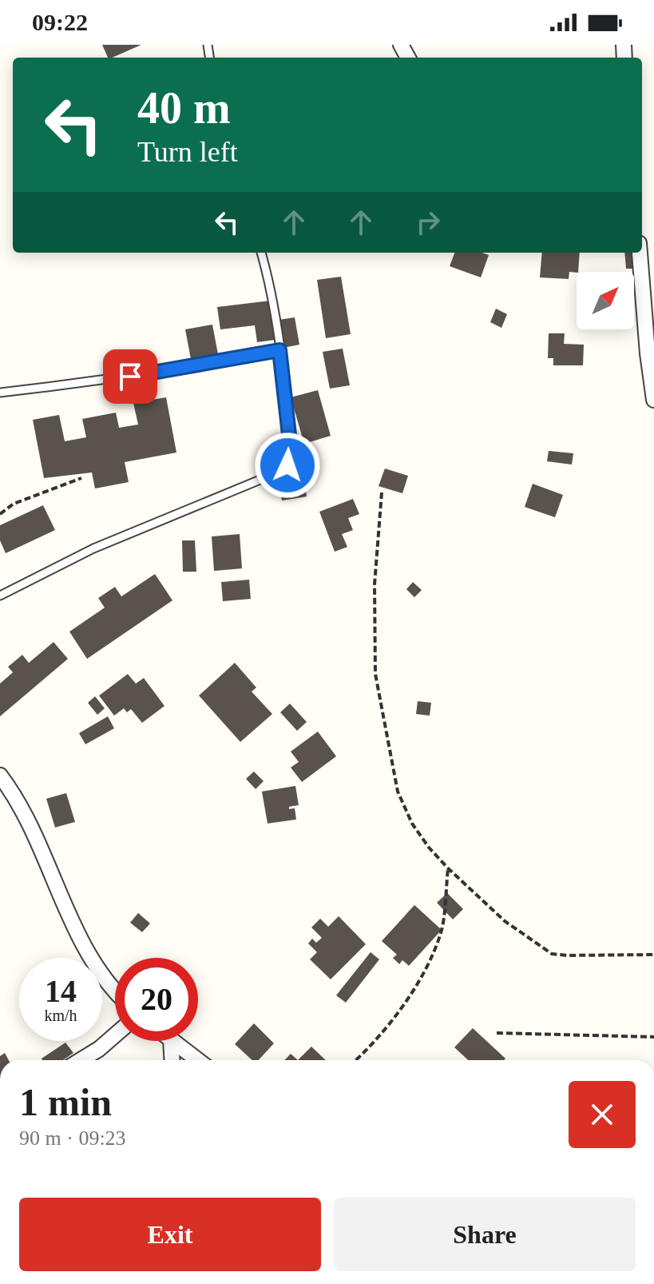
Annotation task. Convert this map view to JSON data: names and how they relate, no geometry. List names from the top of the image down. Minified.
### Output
{"north":"top right","page":{"status":"09:22","turn":["40 m","Turn left"],"speed":"14 km/h","limit":"20","heading":["1 min","90 m · 09:23"],"buttons":["Exit","Share"]}}
